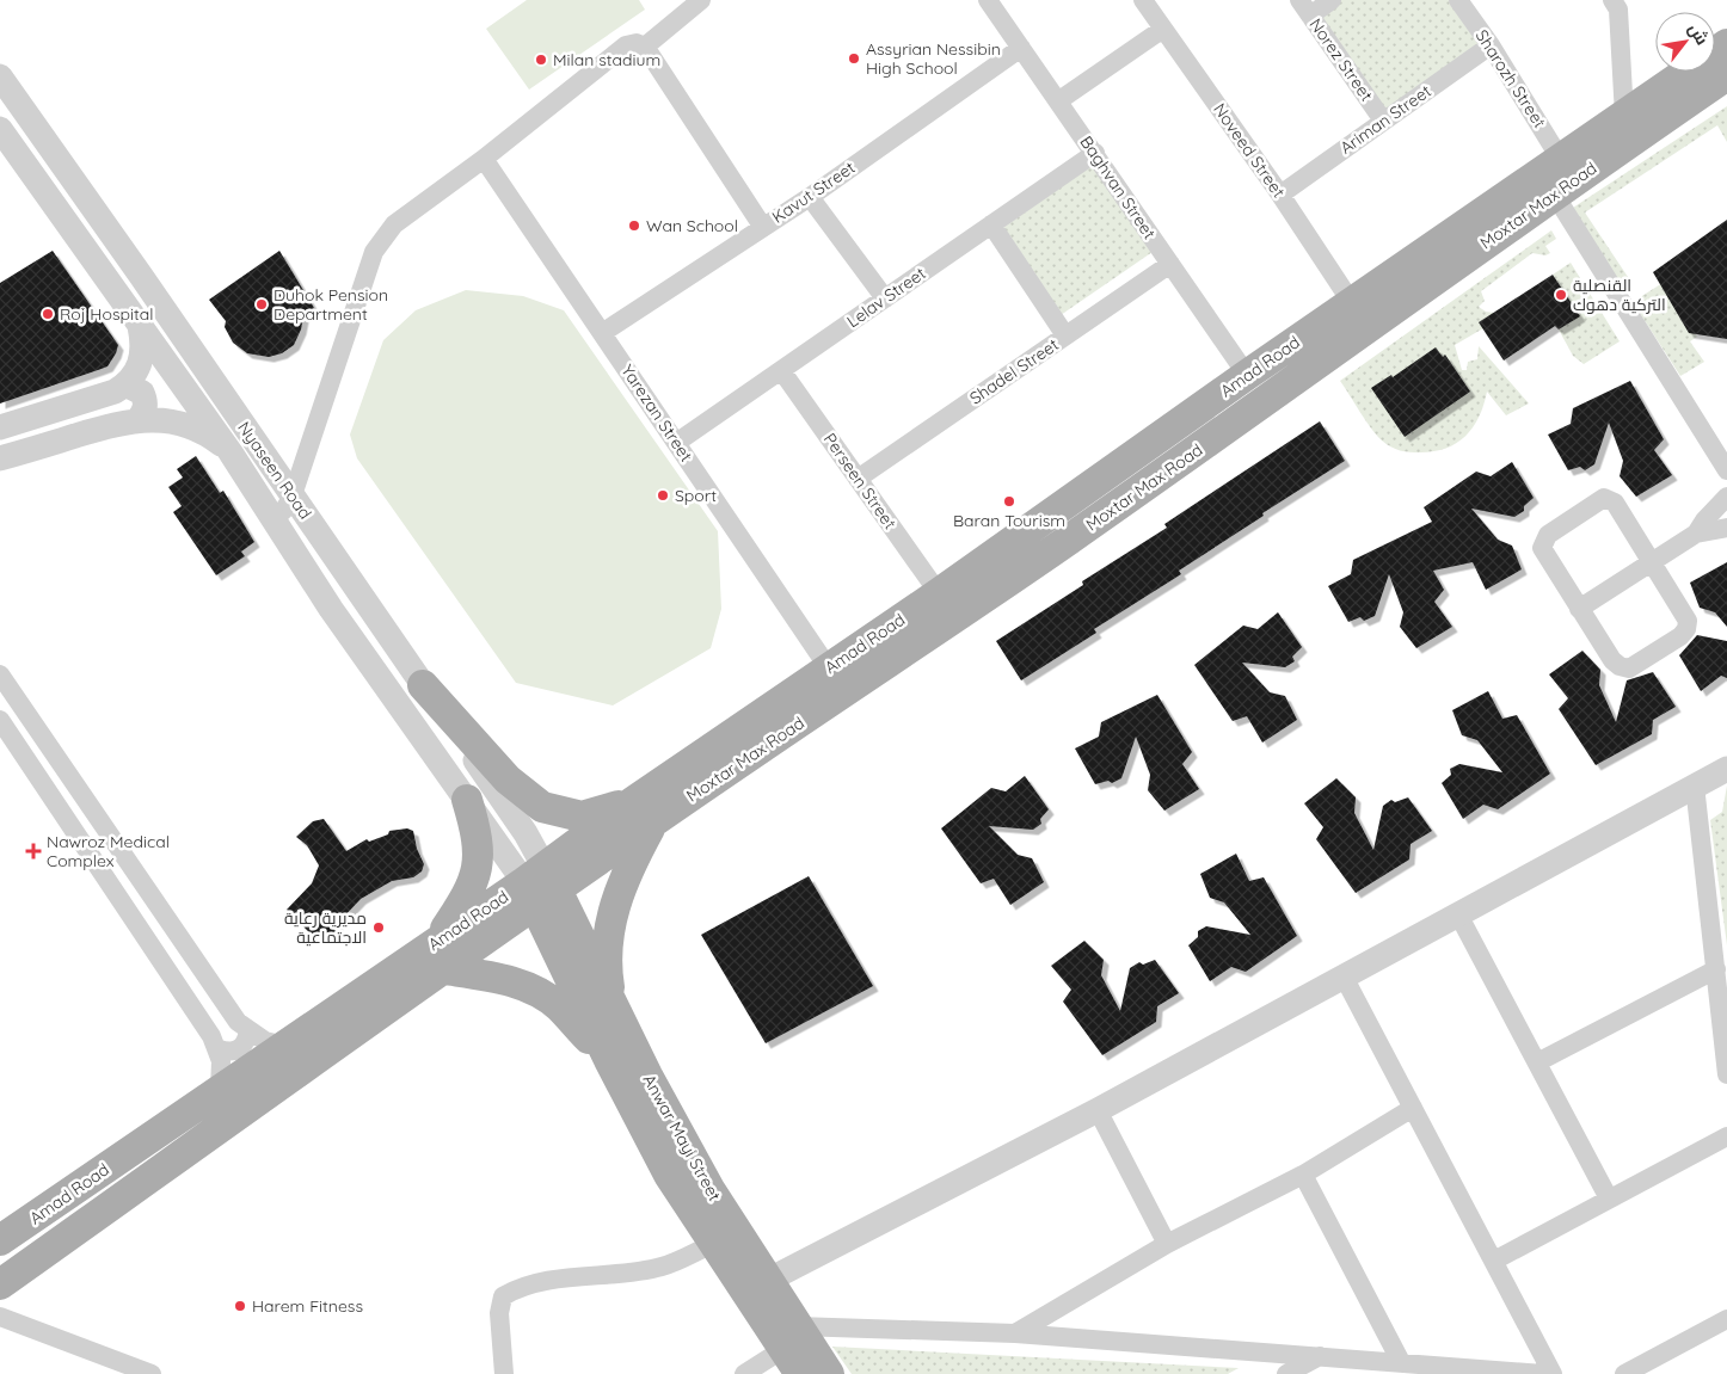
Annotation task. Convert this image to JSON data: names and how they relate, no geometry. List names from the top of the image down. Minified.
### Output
{"streets":{"main road":["Moxtar Max Road","Amad Road","Anwar Mayi Street"],"street":["Norez Street","Sharozh Street","Ariman Street","Noveed Street","Baghvan Street","Kavut Street","Lelav Street","Shadel Street","Yarezan Street","Nyaseen Road","Perseen Street"]},"crossings":[["Norez Street","Ariman Street"],["Sharozh Street","Ariman Street"],["Sharozh Street","Amad Road"],["Ariman Street","Noveed Street"],["Noveed Street","Amad Road"],["Baghvan Street","Kavut Street"],["Baghvan Street","Lelav Street"],["Baghvan Street","Amad Road"],["Baghvan Street","Shadel Street"],["Kavut Street","Yarezan Street"],["Moxtar Max Road","Amad Road"],["Moxtar Max Road","Nyaseen Road"],["Moxtar Max Road","Anwar Mayi Street"],["Lelav Street","Yarezan Street"],["Lelav Street","Perseen Street"],["Amad Road","Yarezan Street"],["Amad Road","Nyaseen Road"],["Amad Road","Perseen Street"],["Amad Road","Anwar Mayi Street"],["Shadel Street","Perseen Street"],["Nyaseen Road","Anwar Mayi Street"]],"places":{"other":["Assyrian Nessibin High School","Milan stadium","Wan School","القنصلية التركية دهوك","Duhok Pension Department","Roj Hospital","Sport","Baran Tourism","مديرية رعاية الاجتماعية","Harem Fitness"],"health":["Nawroz Medical Complex"]},"north":"top right"}
